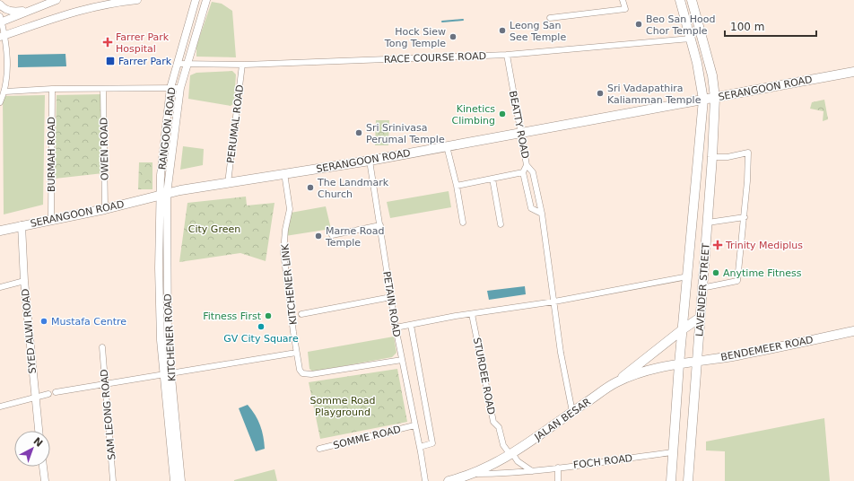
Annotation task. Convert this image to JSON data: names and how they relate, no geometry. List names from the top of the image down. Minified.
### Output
{"streets":{"main road":["SERANGOON ROAD","LAVENDER STREET","BENDEMEER ROAD","JALAN BESAR"],"street":["RACE COURSE ROAD","PERUMAL ROAD","BEATTY ROAD","RANGOON ROAD","OWEN ROAD","BURMAH ROAD","KITCHENER LINK","PETAIN ROAD","SYED ALWI ROAD","KITCHENER ROAD","STURDEE ROAD","SAM LEONG ROAD","SOMME ROAD","FOCH ROAD"]},"crossings":[["RACE COURSE ROAD","PERUMAL ROAD"],["RACE COURSE ROAD","BEATTY ROAD"],["RACE COURSE ROAD","RANGOON ROAD"],["RACE COURSE ROAD","LAVENDER STREET"],["SERANGOON ROAD","PERUMAL ROAD"],["SERANGOON ROAD","BEATTY ROAD"],["SERANGOON ROAD","RANGOON ROAD"],["SERANGOON ROAD","OWEN ROAD"],["SERANGOON ROAD","BURMAH ROAD"],["SERANGOON ROAD","KITCHENER LINK"],["SERANGOON ROAD","LAVENDER STREET"],["SERANGOON ROAD","PETAIN ROAD"],["SERANGOON ROAD","SYED ALWI ROAD"],["SERANGOON ROAD","KITCHENER ROAD"],["BEATTY ROAD","JALAN BESAR"],["RANGOON ROAD","KITCHENER ROAD"],["KITCHENER LINK","PETAIN ROAD"],["LAVENDER STREET","BENDEMEER ROAD"],["LAVENDER STREET","JALAN BESAR"],["LAVENDER STREET","FOCH ROAD"],["PETAIN ROAD","SOMME ROAD"],["BENDEMEER ROAD","JALAN BESAR"],["STURDEE ROAD","JALAN BESAR"],["JALAN BESAR","FOCH ROAD"]],"parks":["City Green","Somme Road Playground"],"places":{"other":["Beo San Hood Chor Temple","Leong San See Temple","Hock Siew Tong Temple","Sri Vadapathira Kaliamman Temple","Kinetics Climbing","Sri Srinivasa Perumal Temple","The Landmark Church","Marne Road Temple","Anytime Fitness","Fitness First","Mustafa Centre","GV City Square"],"health":["Farrer Park Hospital","Trinity Mediplus"],"transit":["Farrer Park"]},"scale_bar":"100 m","north":"top right"}
